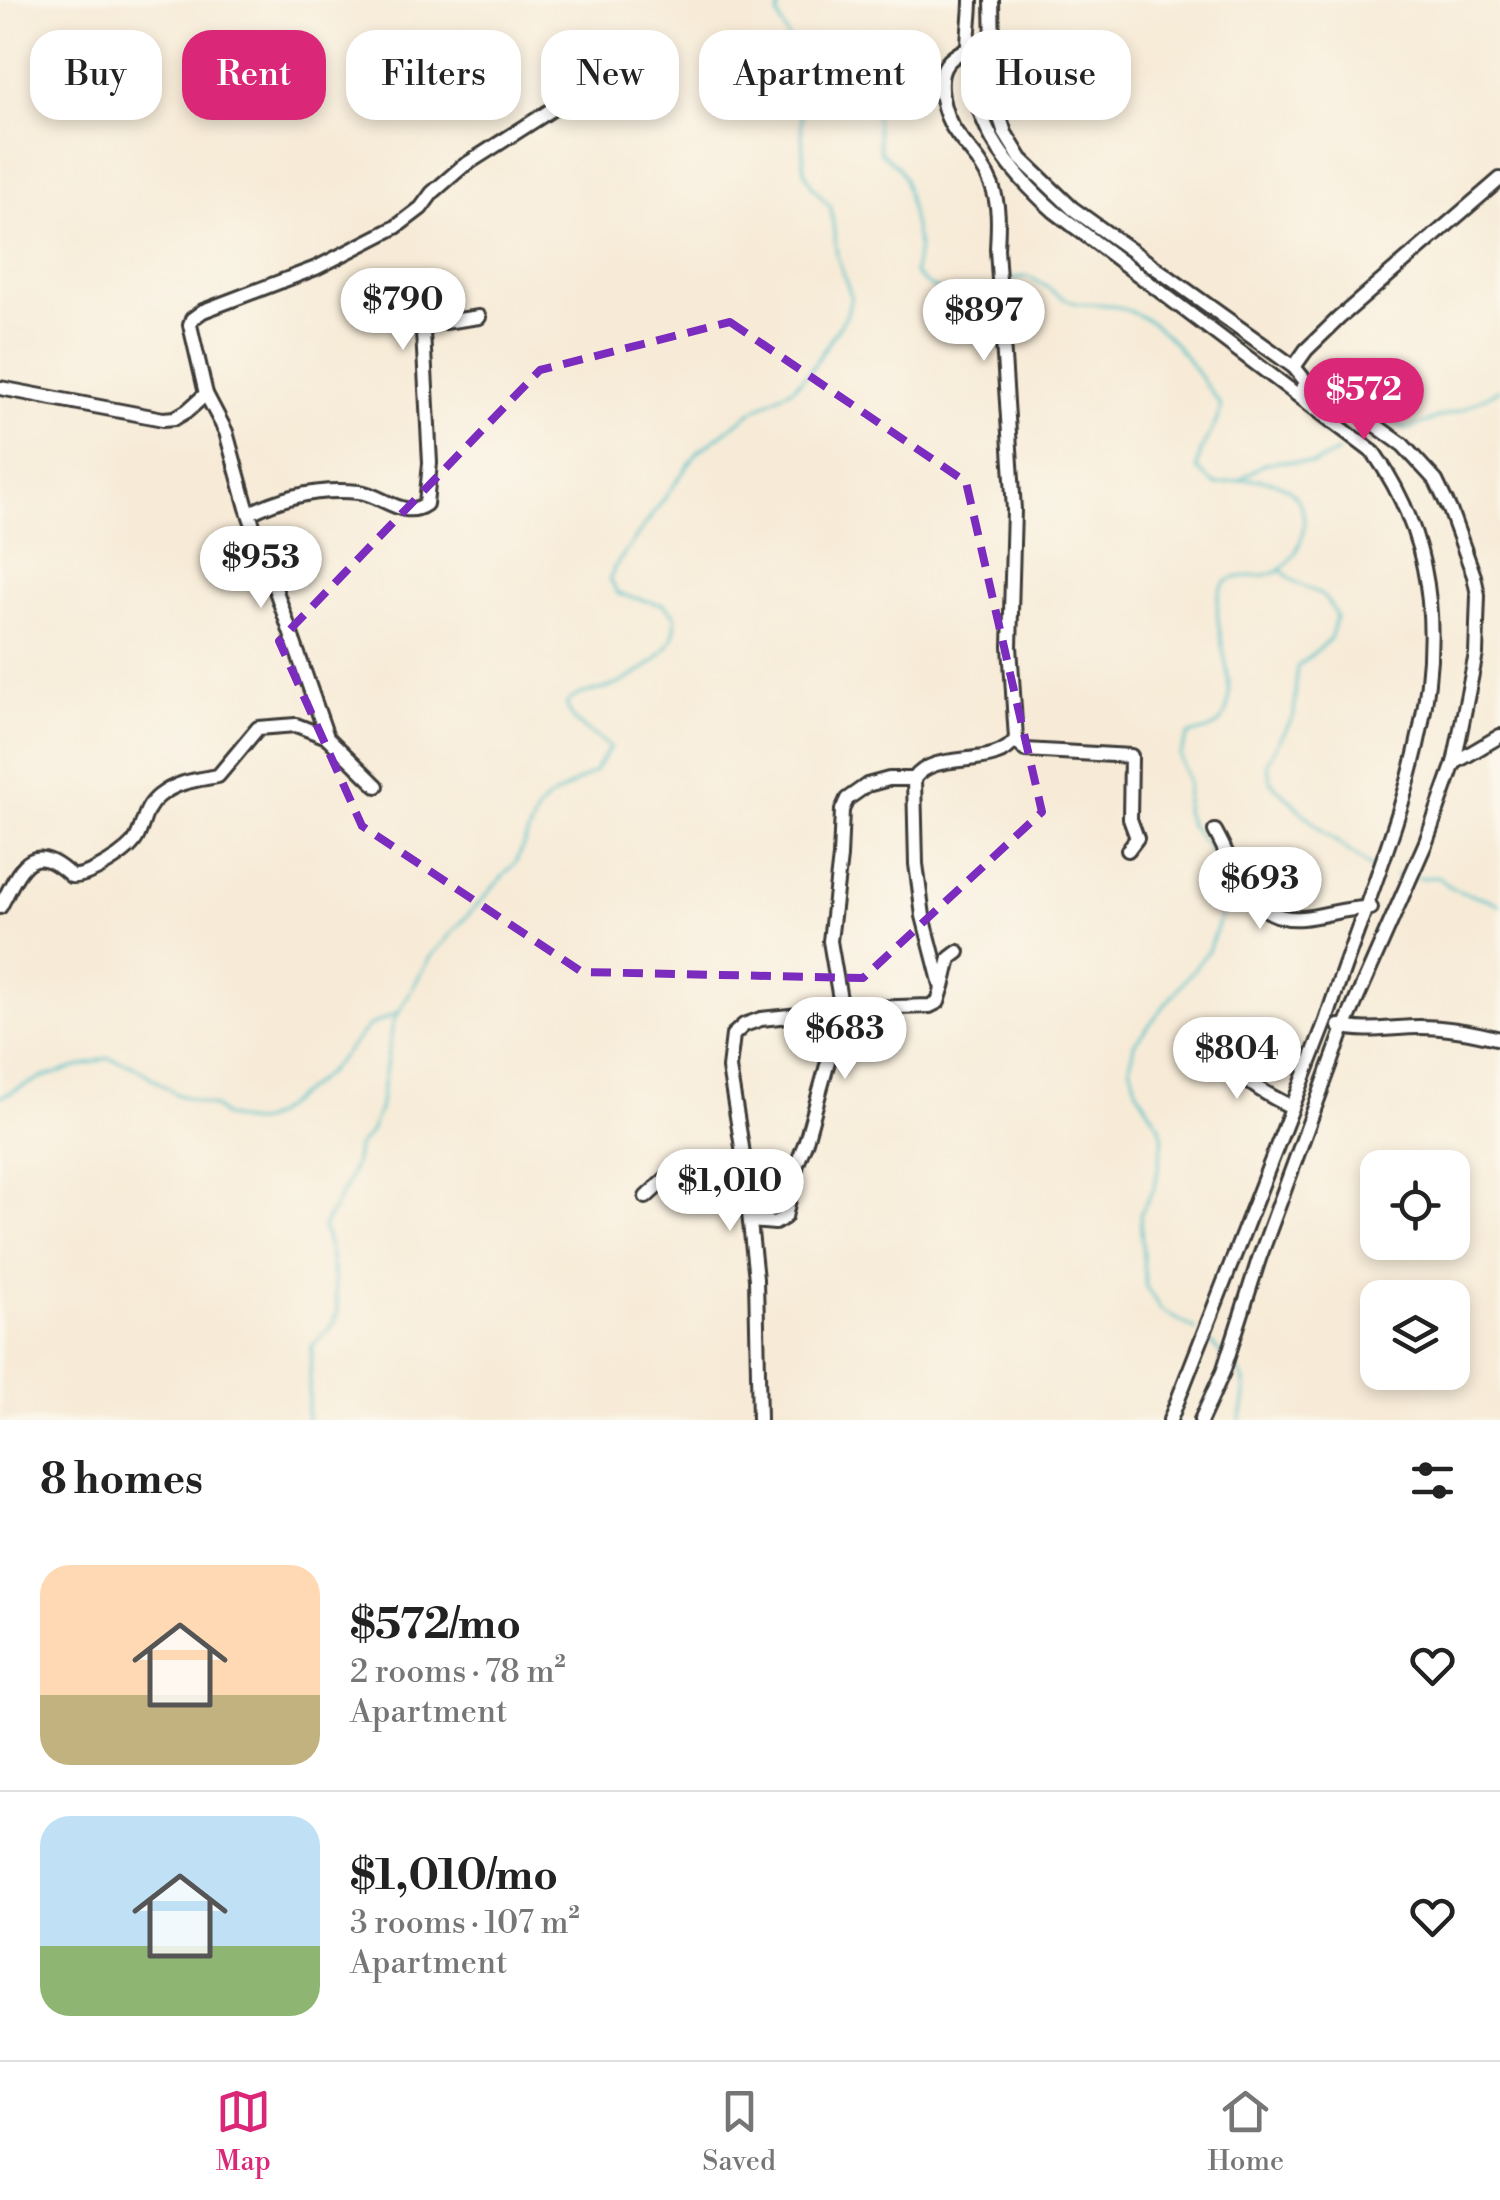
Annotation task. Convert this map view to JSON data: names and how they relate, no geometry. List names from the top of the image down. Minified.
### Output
{"page":{"chip":["Buy","Rent","Filters","New","Apartment","House"],"price":["$790","$897","$572","$953","$693","$683","$804","$1,010"],"heading":"8 homes","list":[{"name":"$572/mo","note":"2 rooms · 78 m² · Apartment"},{"name":"$1,010/mo","note":"3 rooms · 107 m² · Apartment"}],"tabs":["Map","Saved","Home"]}}
